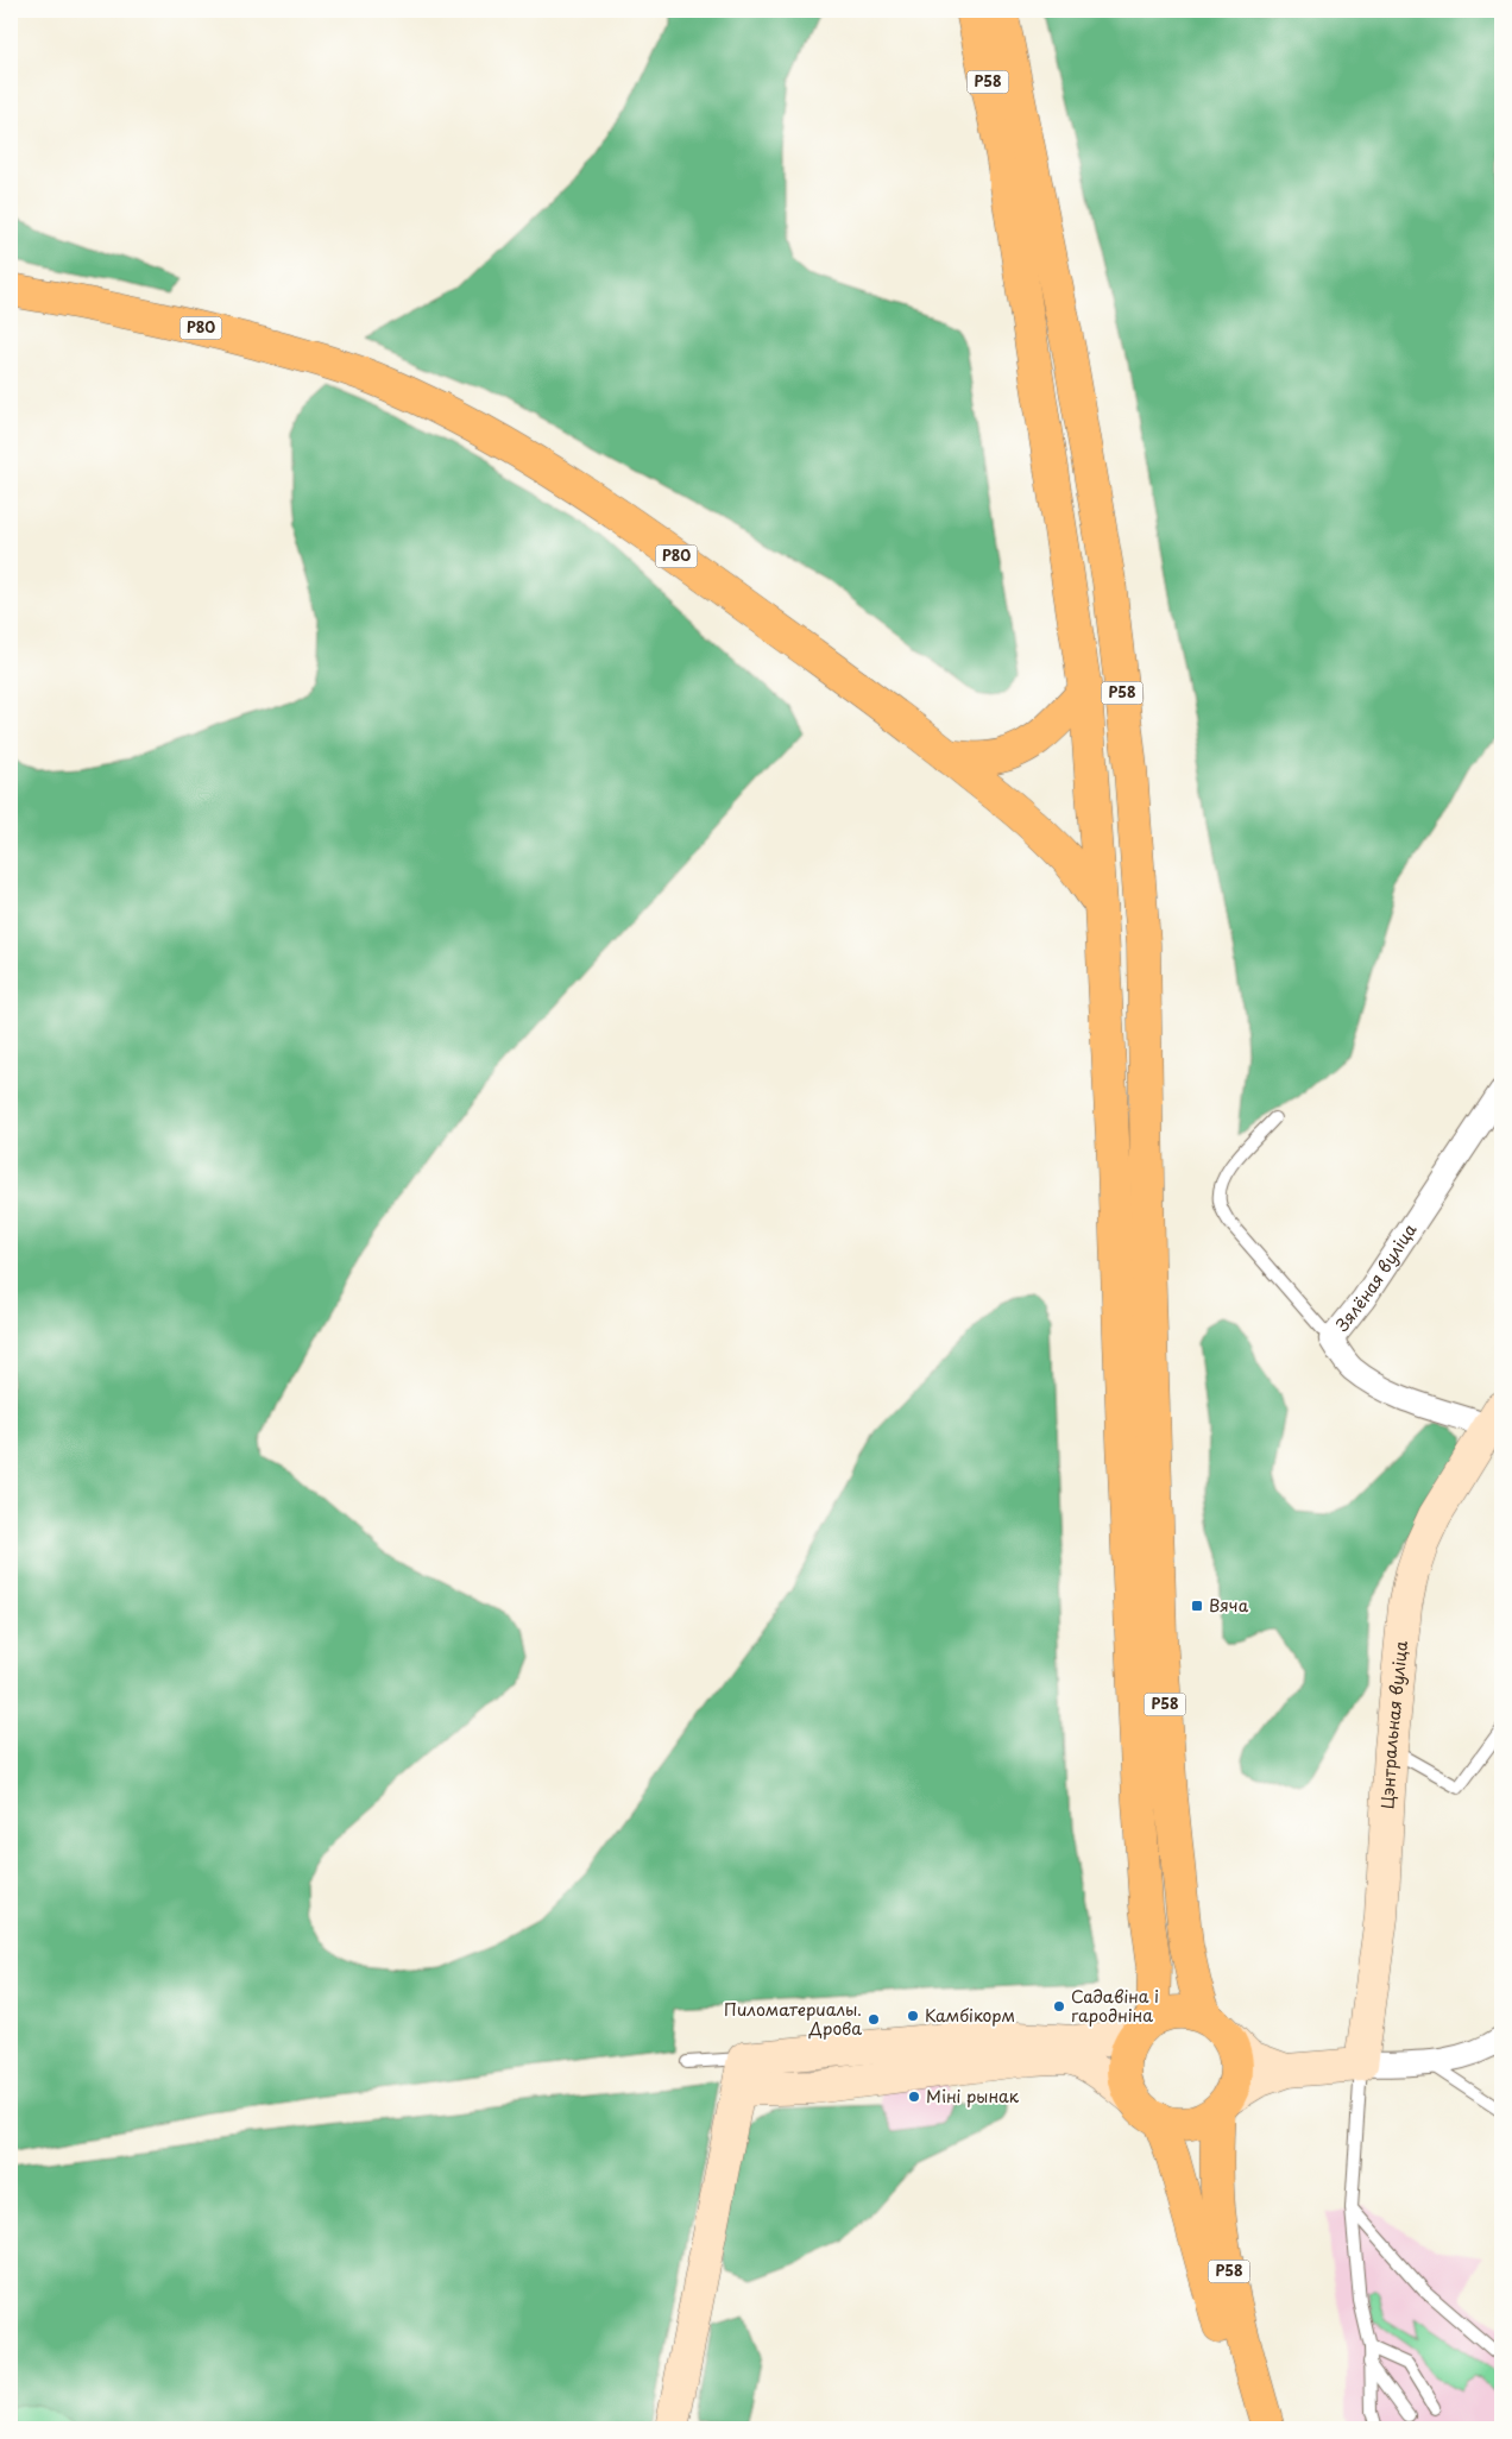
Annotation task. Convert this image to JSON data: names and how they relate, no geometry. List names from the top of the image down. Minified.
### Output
{"streets":{"main road":["Р58","Р80"],"street":["Зялёная вуліца","Цэнтральная вуліца"]},"crossings":[["Р58","Р80"],["Зялёная вуліца","Цэнтральная вуліца"]],"places":{"transit":["Вяча"],"other":["Садавіна і гародніна","Камбікорм","Пиломатериалы. Дрова","Міні рынак"]}}
